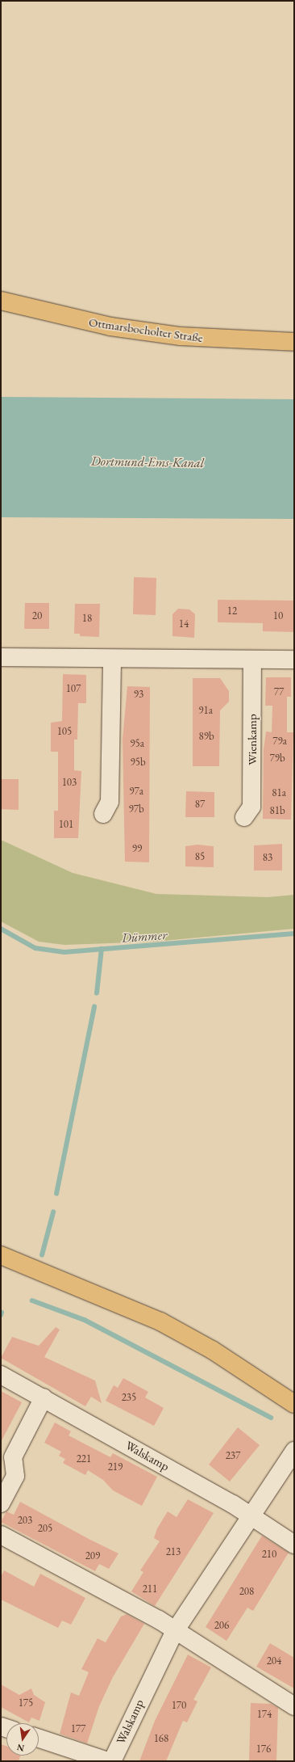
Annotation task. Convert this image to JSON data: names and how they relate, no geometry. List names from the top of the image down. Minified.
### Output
{"streets":{"main road":["Ottmarsbocholter Straße"],"street":["Wienkamp","Walskamp"]},"water":["Dortmund-Ems-Kanal","Dümmer"],"house_numbers":["12","20","10","18","14","107","77","93","91a","105","89b","79a","95a","79b","95b","103","97a","81a","87","97b","81b","101","99","85","83","235","237","221","219","203","205","213","210","209","211","208","206","204","175","170","174","177","168","176"],"north":"bottom"}
